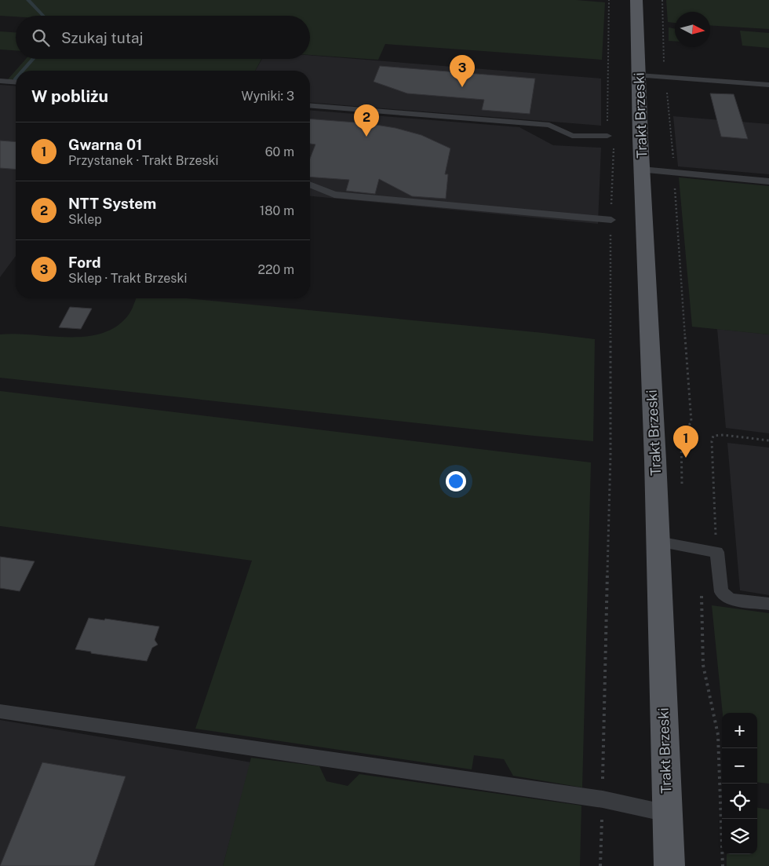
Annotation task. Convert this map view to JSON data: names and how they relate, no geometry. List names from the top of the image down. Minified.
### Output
{"streets":{"main road":["Trakt Brzeski"]},"north":"right","page":{"search":"Szukaj tutaj","pins":["3","2","1"],"heading":["W pobliżu","Wyniki: 3"],"list":[{"mark":"1","name":"Gwarna 01","note":"Przystanek · Trakt Brzeski","value":"60 m"},{"mark":"2","name":"NTT System","note":"Sklep","value":"180 m"},{"mark":"3","name":"Ford","note":"Sklep · Trakt Brzeski","value":"220 m"}],"map_buttons":["+","−"]}}
